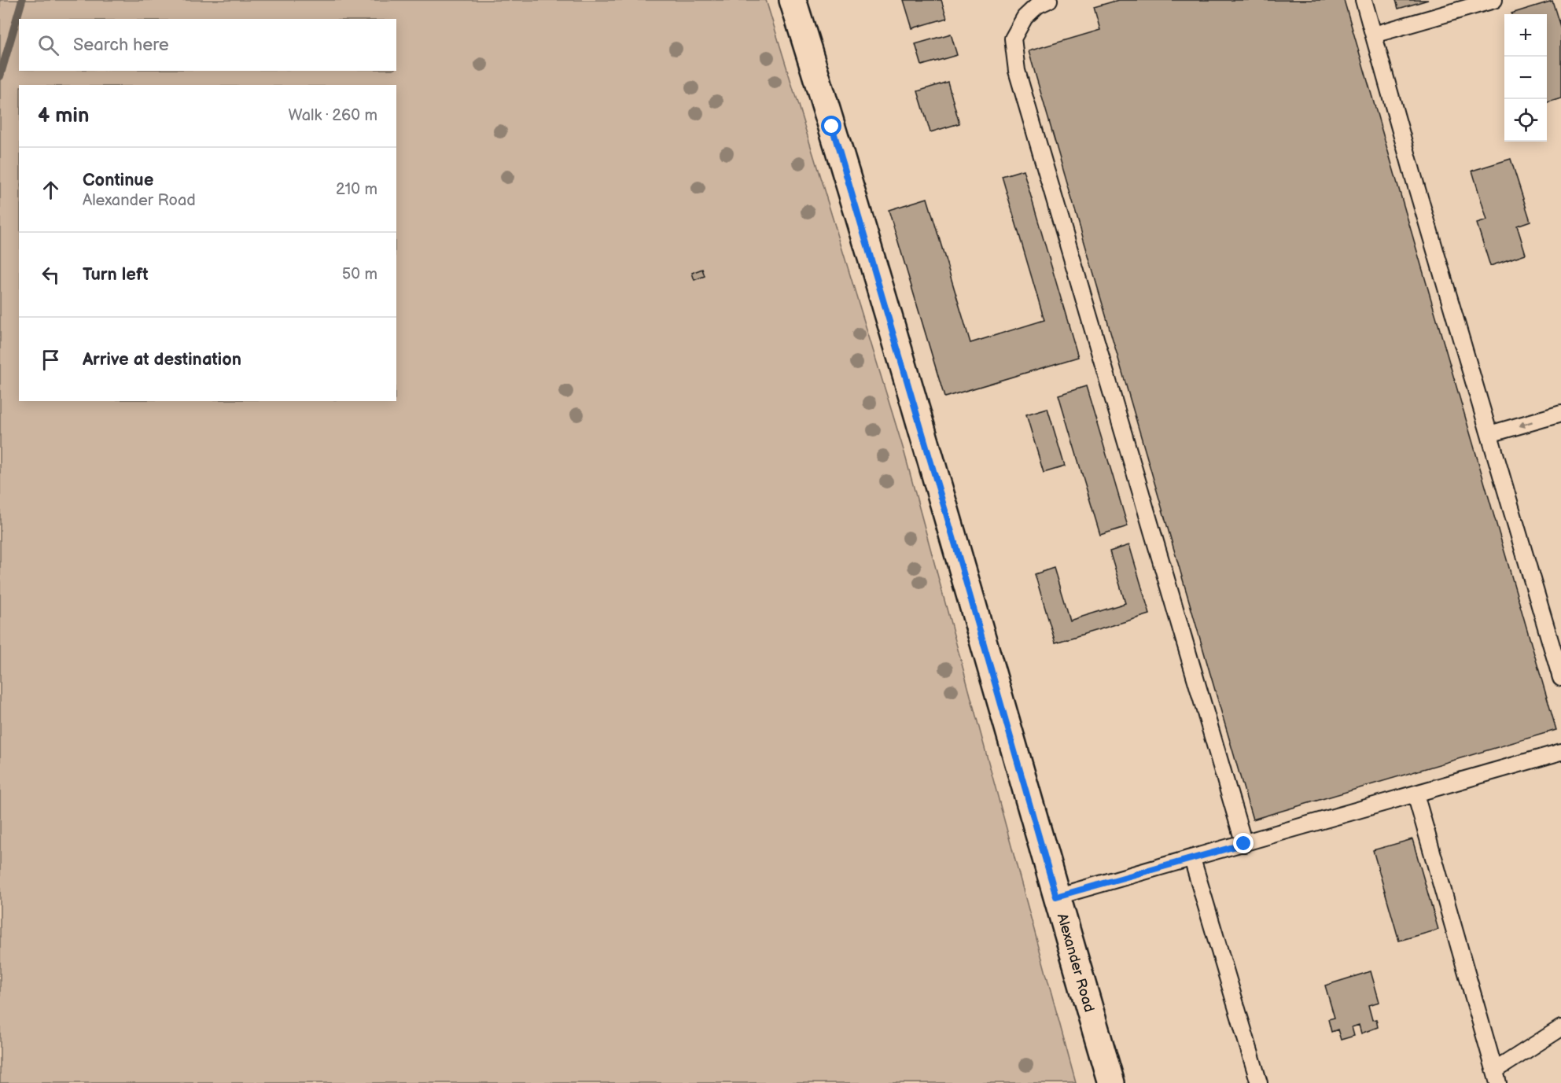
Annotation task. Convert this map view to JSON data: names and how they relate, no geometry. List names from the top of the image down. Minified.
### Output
{"streets":{"street":["Alexander Road"]},"page":{"map_buttons":["+","−"],"search":"Search here","heading":["4 min","Walk · 260 m"],"list":[["Continue","Alexander Road","210 m"],["Turn left","50 m"],"Arrive at destination"]}}
